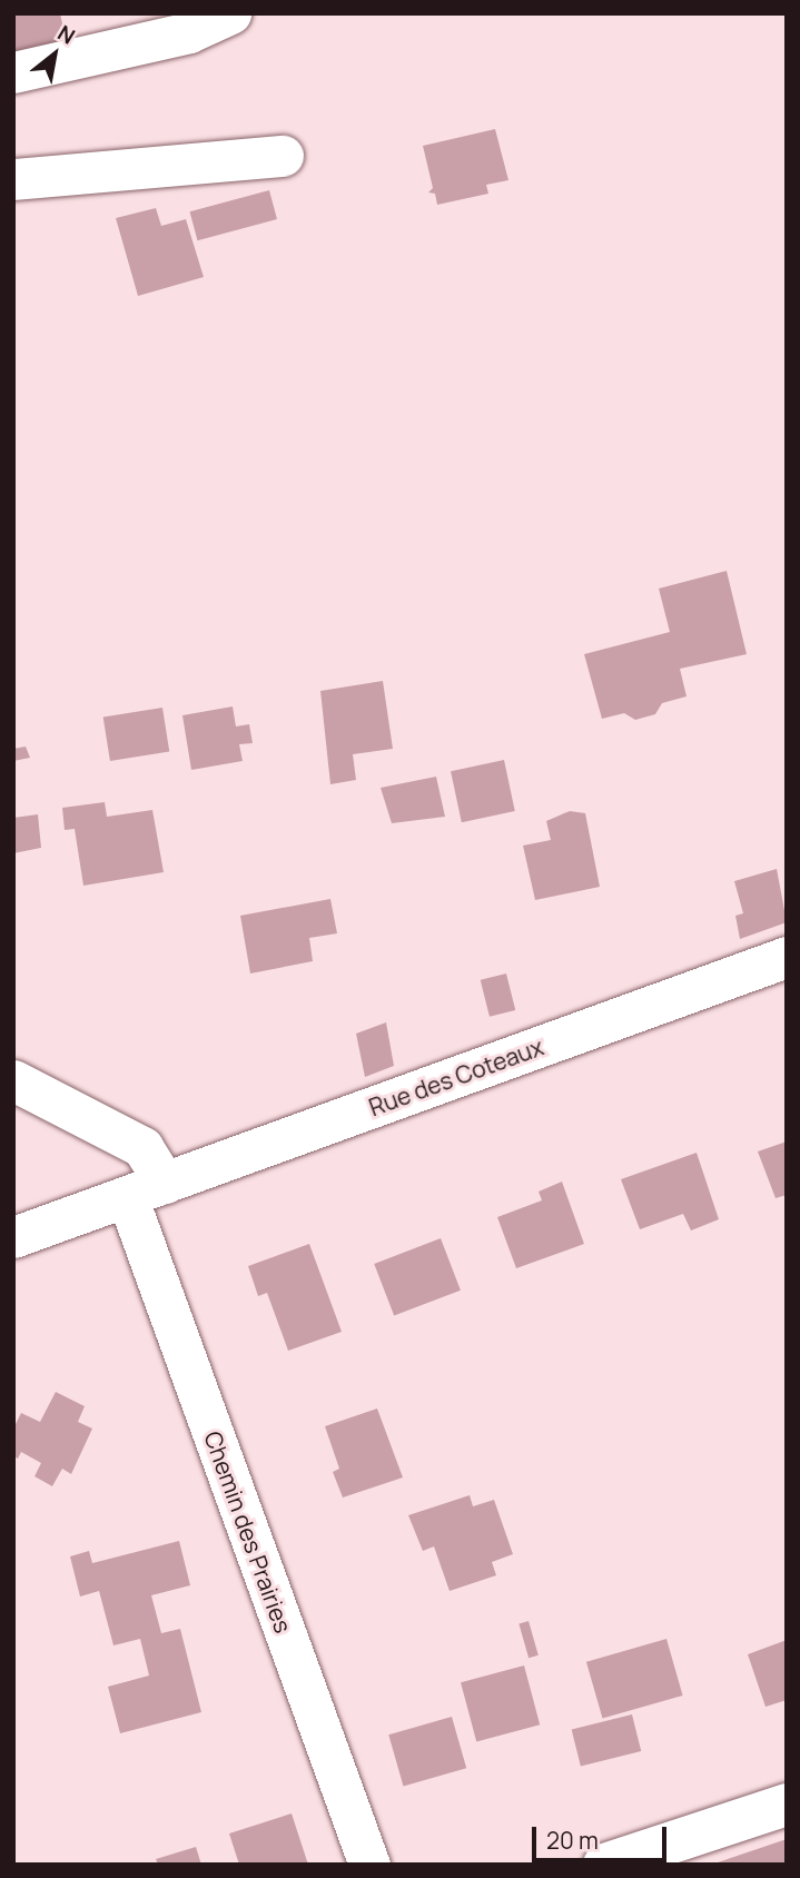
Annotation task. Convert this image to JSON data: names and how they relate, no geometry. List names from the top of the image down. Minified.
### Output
{"streets":{"street":["Rue des Coteaux","Chemin des Prairies"]},"crossings":[["Rue des Coteaux","Chemin des Prairies"]],"scale_bar":"20 m","north":"top right"}
